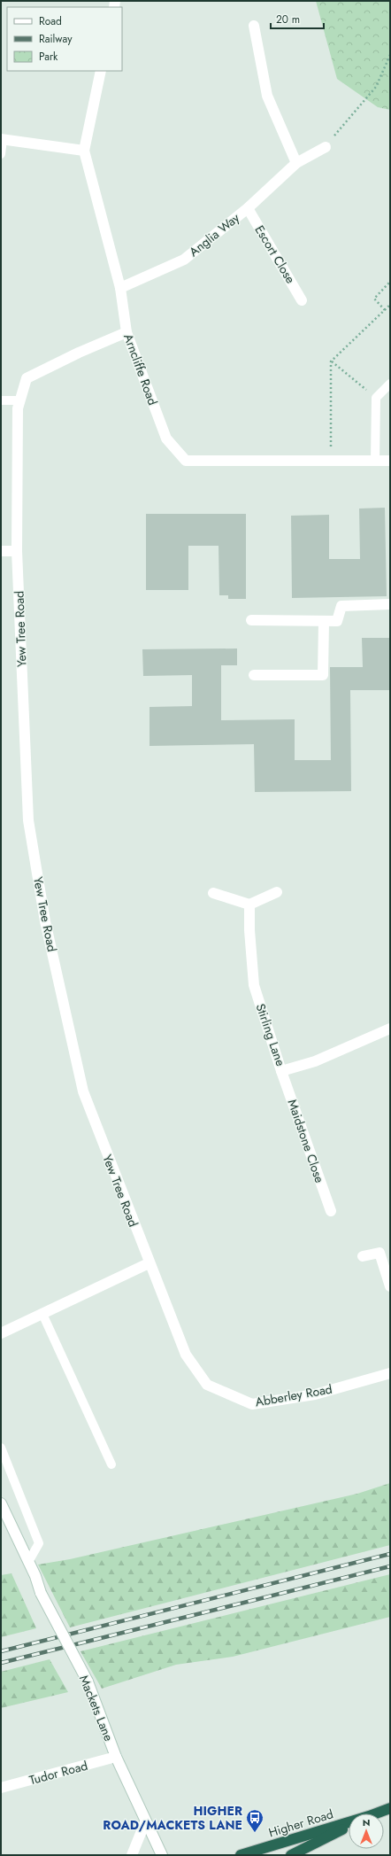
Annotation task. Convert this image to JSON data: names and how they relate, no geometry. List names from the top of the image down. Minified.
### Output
{"streets":{"highway":["Higher Road"],"street":["Anglia Way","Escort Close","Arncliffe Road","Yew Tree Road","Stirling Lane","Maidstone Close","Abberley Road","Mackets Lane","Tudor Road"]},"crossings":[["Anglia Way","Escort Close"],["Anglia Way","Arncliffe Road"],["Arncliffe Road","Yew Tree Road"],["Yew Tree Road","Abberley Road"],["Stirling Lane","Maidstone Close"],["Mackets Lane","Tudor Road"]],"places":{"bus stop":["HIGHER ROAD/MACKETS LANE"]},"legend":["Road","Railway","Park"],"scale_bar":"20 m","north":"top"}
